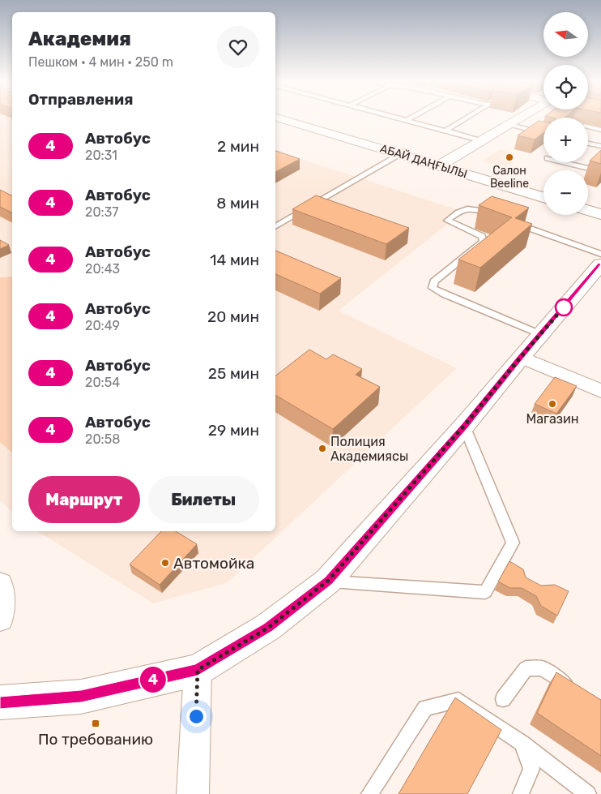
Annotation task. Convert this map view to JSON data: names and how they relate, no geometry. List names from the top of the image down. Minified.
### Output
{"streets":{"street":["АБАЙ ДАҢҒЫЛЫ"]},"places":{"other":["Cалон Beeline","Магазин","Полиция Академиясы","Автомойка"],"transit":["По требованию"]},"lines":["bus line 4"],"north":"left","page":{"on_map":"4","map_buttons":["+","−"],"heading":[["Академия","Пешком · 4 мин · 250 m"],"Отправления"],"list":[{"mark":"4","name":"Автобус","note":"20:31","value":"2 мин"},{"mark":"4","name":"Автобус","note":"20:37","value":"8 мин"},{"mark":"4","name":"Автобус","note":"20:43","value":"14 мин"},{"mark":"4","name":"Автобус","note":"20:49","value":"20 мин"},{"mark":"4","name":"Автобус","note":"20:54","value":"25 мин"},{"mark":"4","name":"Автобус","note":"20:58","value":"29 мин"}],"buttons":["Маршрут","Билеты"]}}
